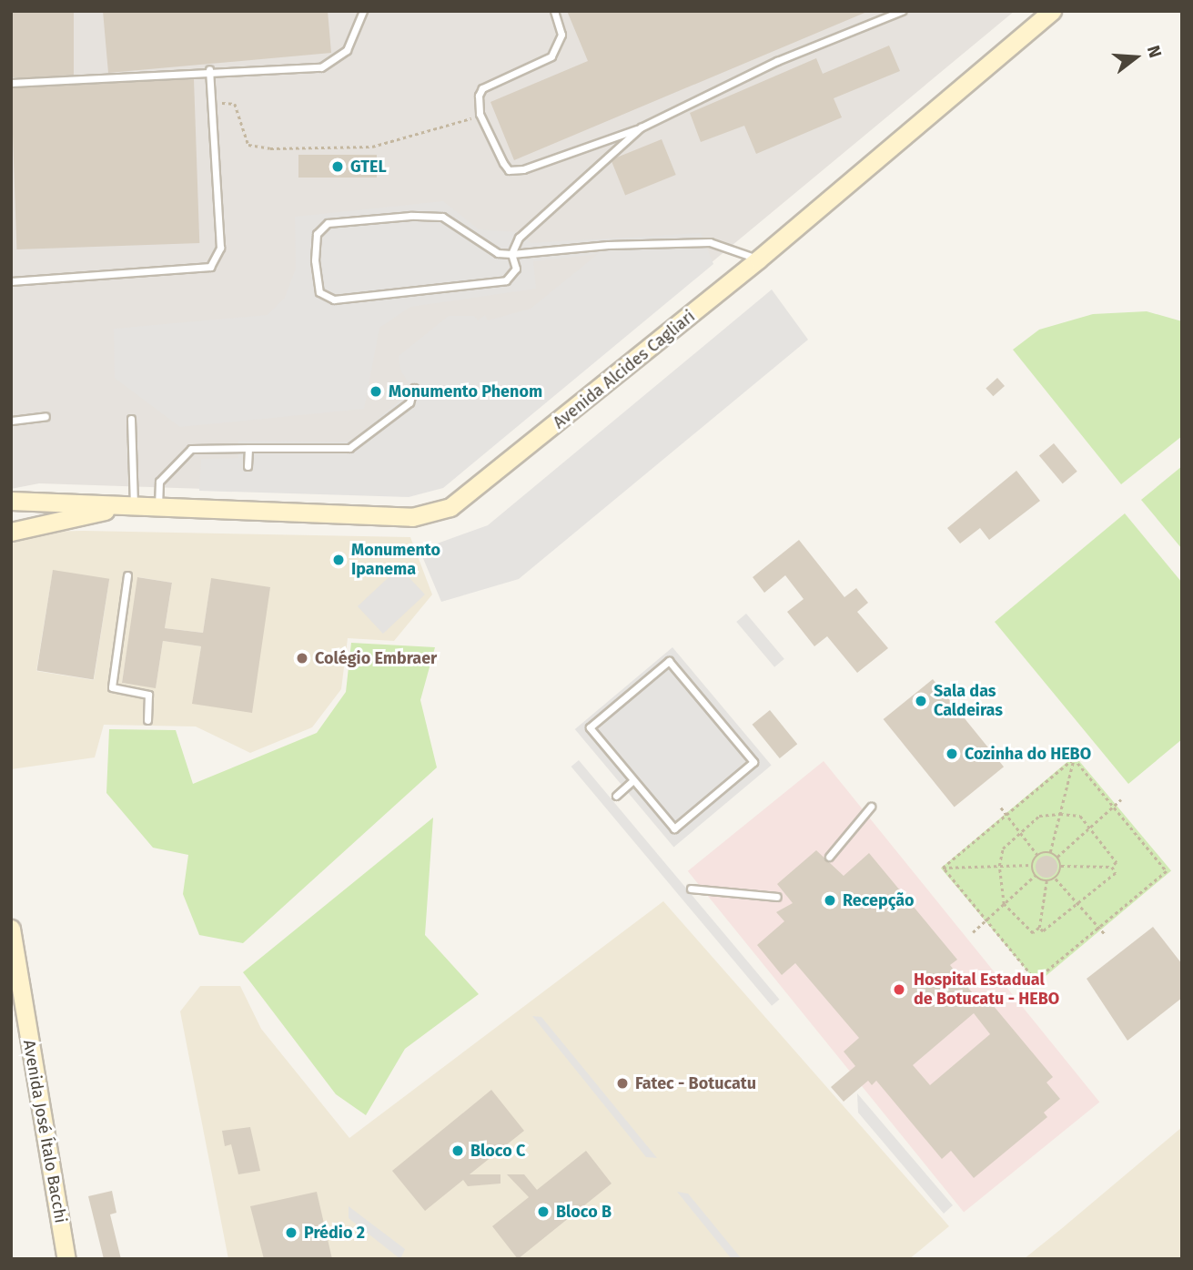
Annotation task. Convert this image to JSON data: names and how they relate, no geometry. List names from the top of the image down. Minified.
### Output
{"streets":{"main road":["Avenida Alcides Cagliari","Avenida José Ítalo Bacchi"]},"places":["GTEL","Monumento Phenom","Monumento Ipanema","Colégio Embraer","Sala das Caldeiras","Cozinha do HEBO","Recepção","Hospital Estadual de Botucatu - HEBO","Fatec - Botucatu","Bloco C","Bloco B","Prédio 2"],"north":"right"}
